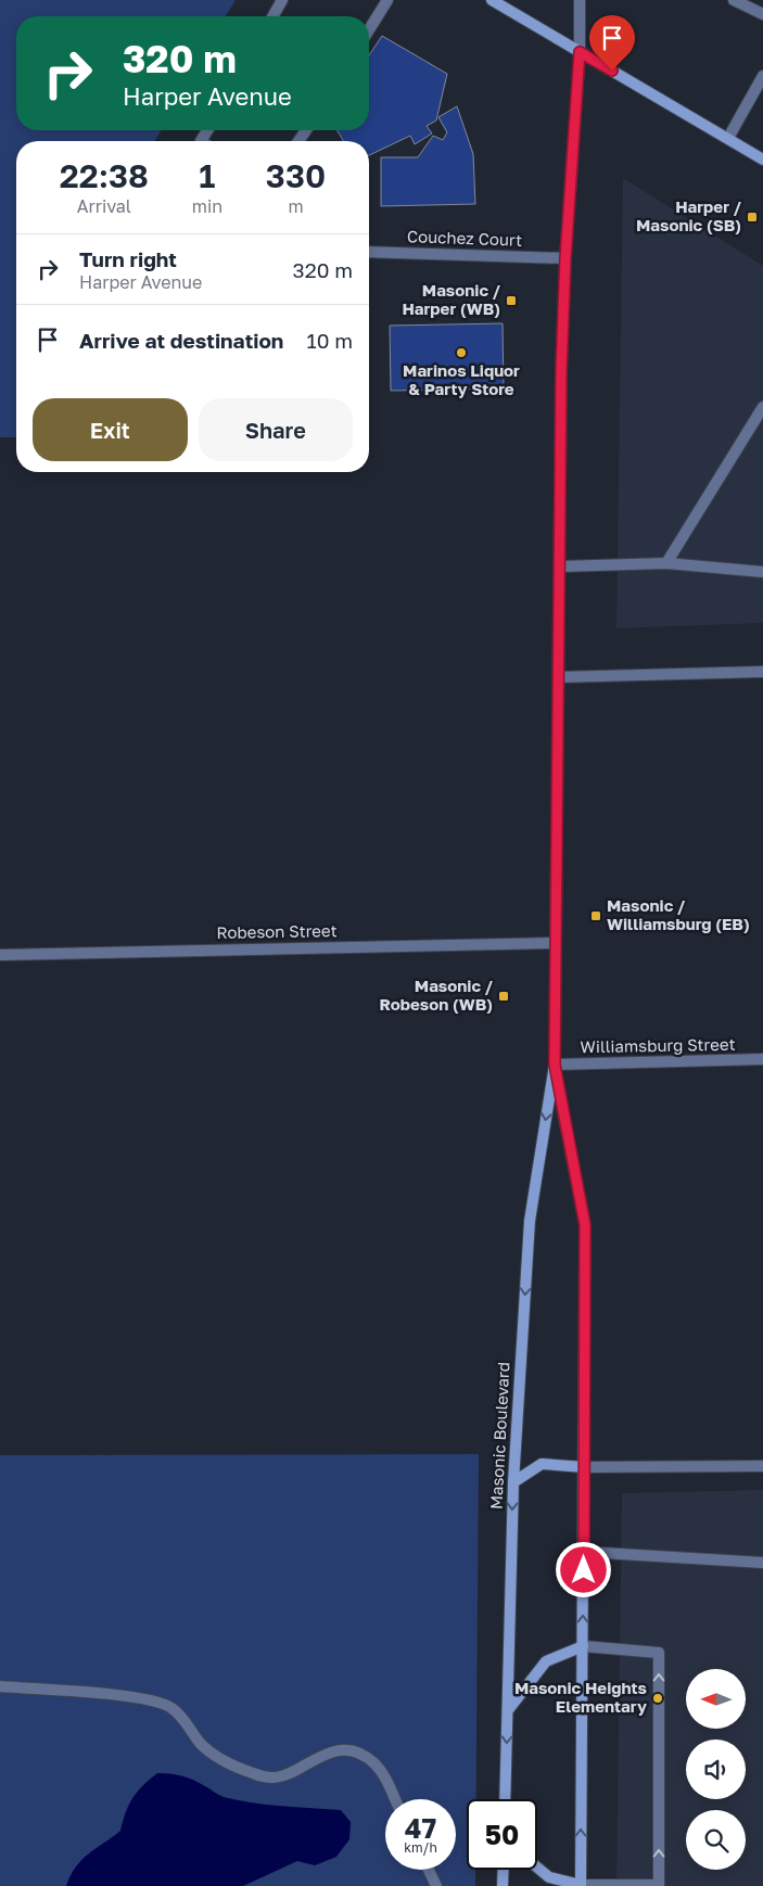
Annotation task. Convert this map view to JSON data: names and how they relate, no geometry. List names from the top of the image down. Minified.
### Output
{"streets":{"main road":["Masonic Boulevard"],"street":["Couchez Court","Robeson Street","Williamsburg Street"]},"crossings":[["Couchez Court","Masonic Boulevard"],["Robeson Street","Masonic Boulevard"],["Williamsburg Street","Masonic Boulevard"]],"places":{"transit":["Harper / Masonic (SB)","Masonic / Harper (WB)","Masonic / Williamsburg (EB)","Masonic / Robeson (WB)"],"other":["Marinos Liquor & Party Store","Masonic Heights Elementary"]},"north":"left","page":{"turn":["320 m","Harper Avenue"],"eta":["22:38","Arrival","1","min","330","m"],"list":[{"name":"Turn right","note":"Harper Avenue","value":"320 m"},{"name":"Arrive at destination","value":"10 m"}],"buttons":["Exit","Share"],"speed":"47 km/h","limit":"50"}}
